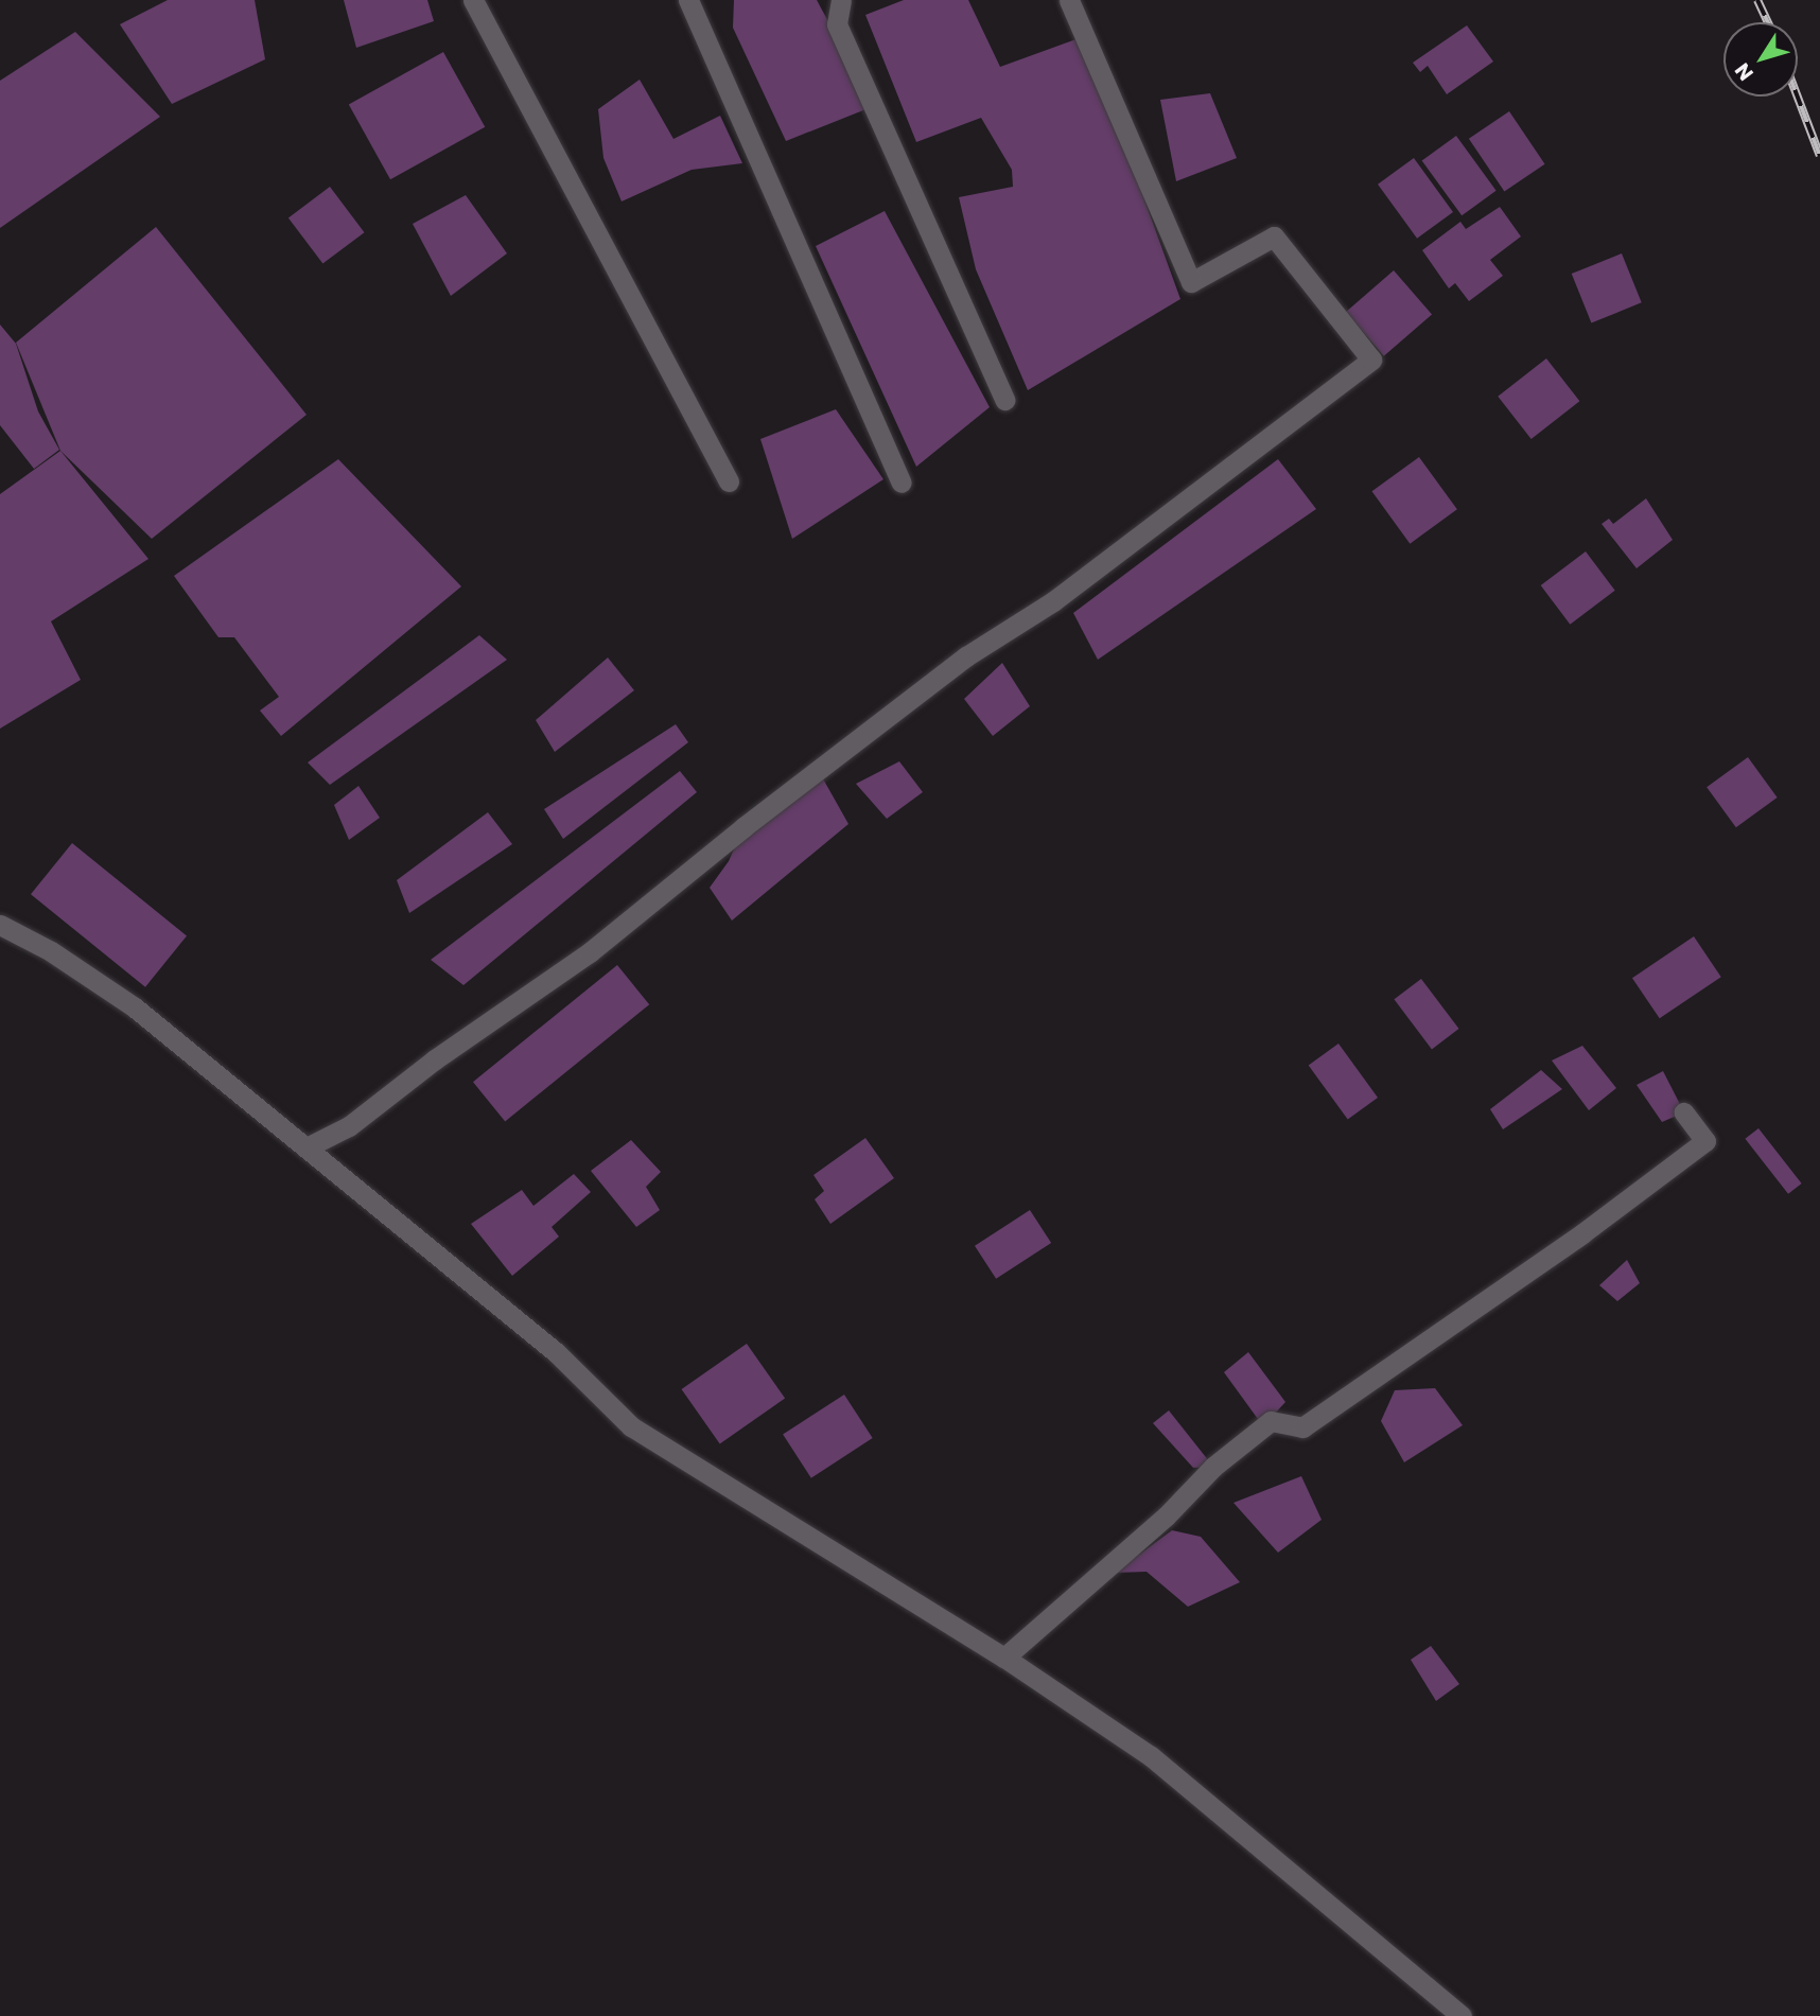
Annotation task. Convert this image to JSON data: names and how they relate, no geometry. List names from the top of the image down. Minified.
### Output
{"north":"bottom left"}
